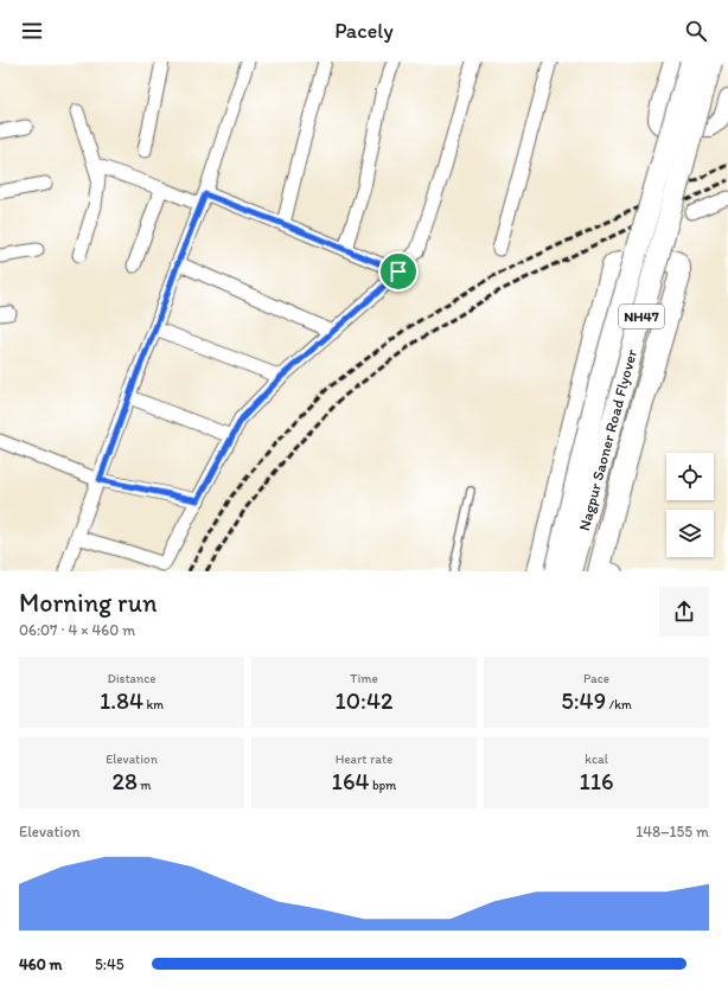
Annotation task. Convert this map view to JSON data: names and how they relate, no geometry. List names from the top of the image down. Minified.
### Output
{"streets":{"highway":["NH47","Nagpur Saoner Road Flyover"]},"page":{"header":"Pacely","heading":["Morning run","06:07 · 4 × 460 m"],"stats":[["Distance","1.84 km"],["Time","10:42"],["Pace","5:49 /km"],["Elevation","28 m"],["Heart rate","164 bpm"],["kcal","116"]],"chart":["Elevation","148–155 m"],"list":[{"name":"460 m","note":"5:45"}]}}
